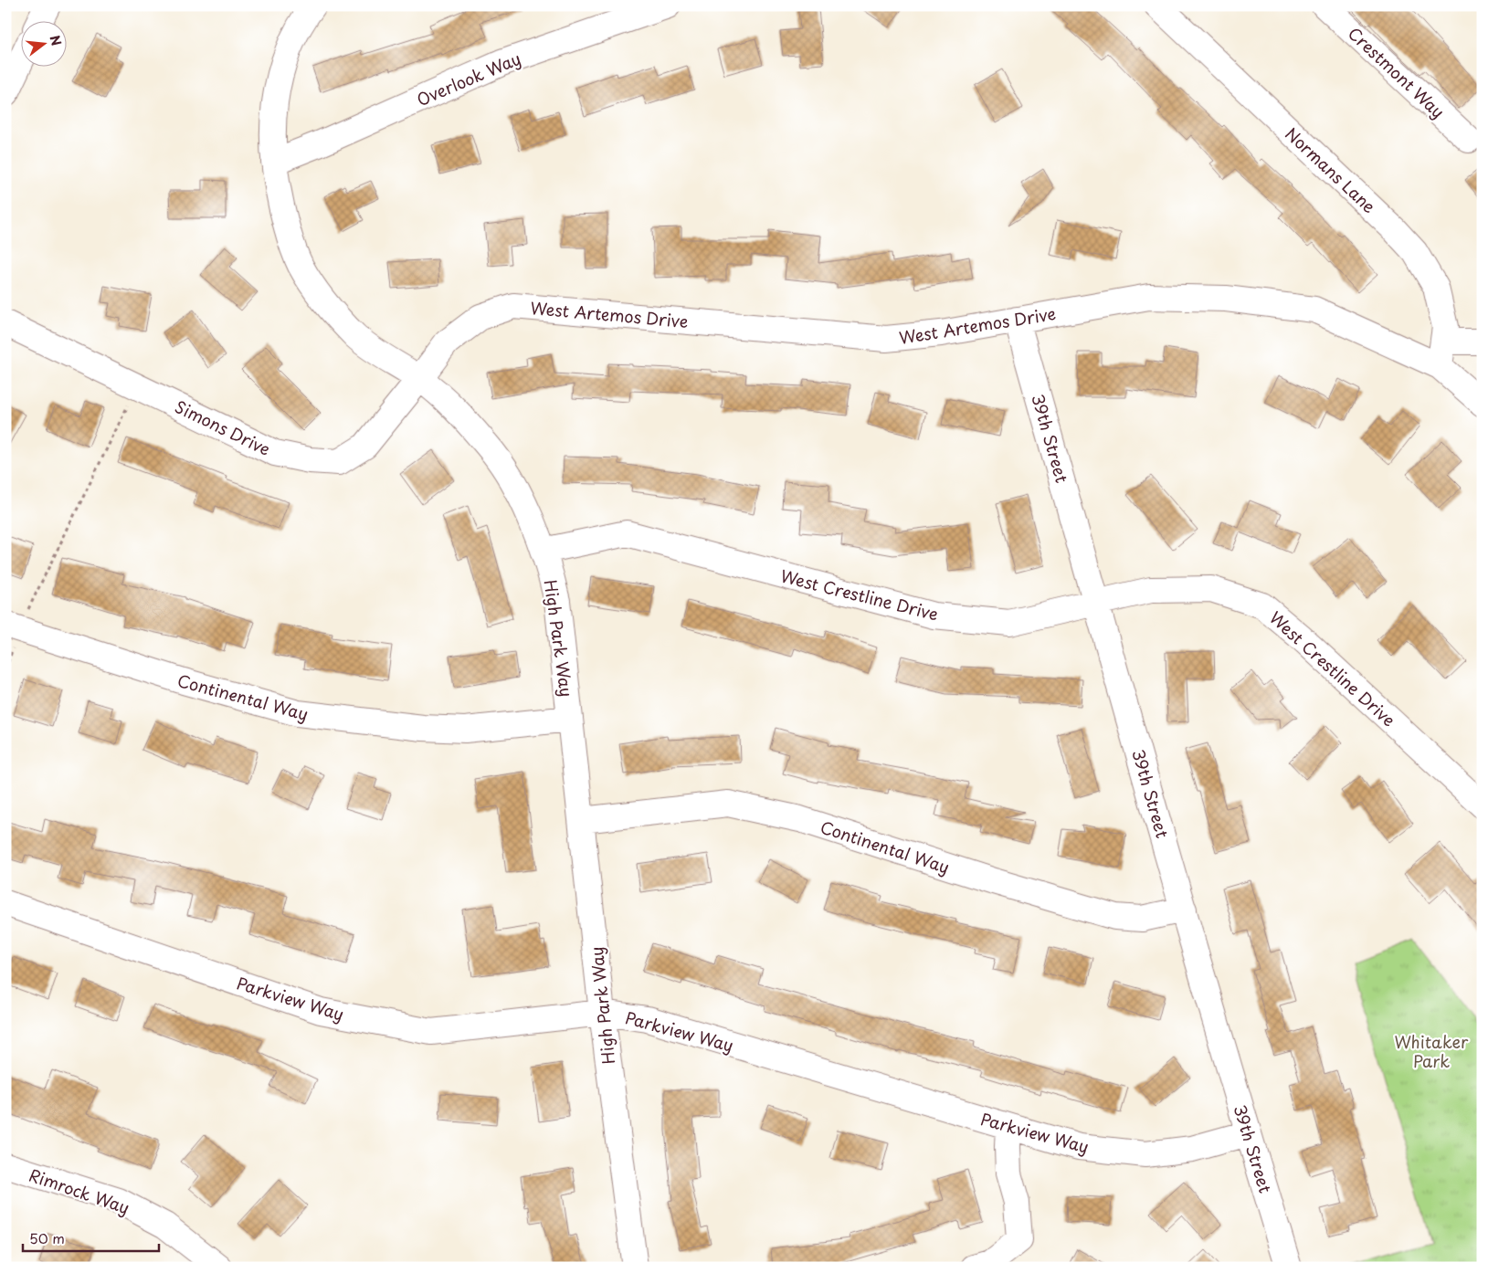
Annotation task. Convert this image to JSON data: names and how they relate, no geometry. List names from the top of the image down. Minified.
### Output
{"streets":{"street":["Crestmont Way","Overlook Way","Normans Lane","West Artemos Drive","Simons Drive","39th Street","West Crestline Drive","High Park Way","Continental Way","Parkview Way","Rimrock Way"]},"crossings":[["Overlook Way","High Park Way"],["Normans Lane","West Artemos Drive"],["West Artemos Drive","Simons Drive"],["West Artemos Drive","39th Street"],["West Artemos Drive","High Park Way"],["Simons Drive","High Park Way"],["39th Street","West Crestline Drive"],["39th Street","Continental Way"],["39th Street","Parkview Way"],["West Crestline Drive","High Park Way"],["High Park Way","Continental Way"],["High Park Way","Parkview Way"]],"parks":["Whitaker Park"],"scale_bar":"50 m","north":"right"}
